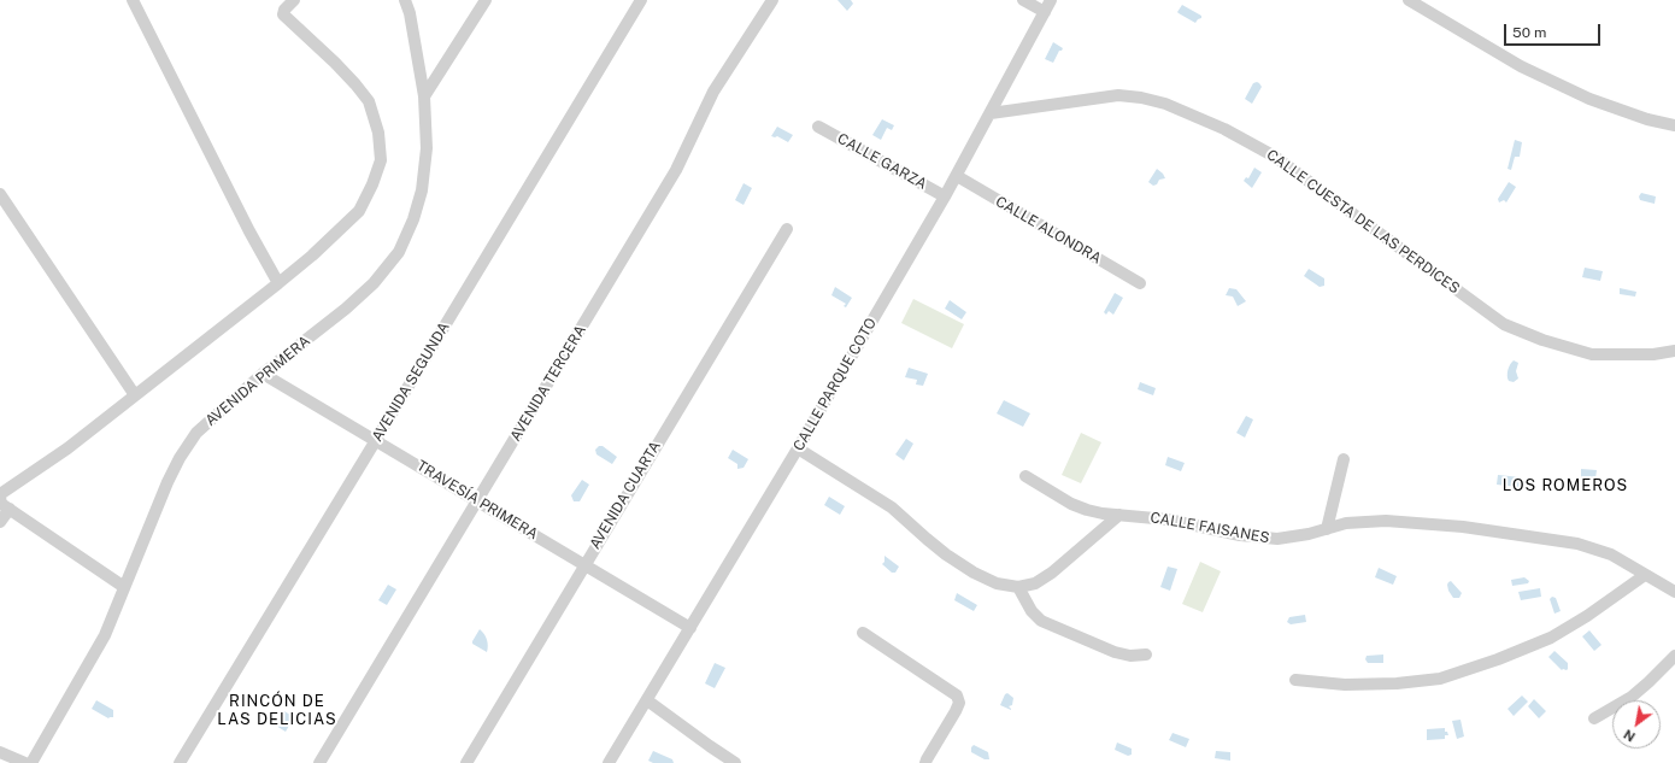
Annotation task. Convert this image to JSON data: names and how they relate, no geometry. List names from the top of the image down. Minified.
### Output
{"streets":{"street":["CALLE GARZA","CALLE CUESTA DE LAS PERDICES","CALLE ALONDRA","AVENIDA PRIMERA","AVENIDA SEGUNDA","AVENIDA TERCERA","CALLE PARQUE COTO","AVENIDA CUARTA","TRAVESÍA PRIMERA","CALLE FAISANES"]},"crossings":[["CALLE GARZA","CALLE PARQUE COTO"],["CALLE CUESTA DE LAS PERDICES","CALLE PARQUE COTO"],["CALLE ALONDRA","CALLE PARQUE COTO"],["AVENIDA PRIMERA","TRAVESÍA PRIMERA"],["AVENIDA SEGUNDA","TRAVESÍA PRIMERA"],["AVENIDA TERCERA","TRAVESÍA PRIMERA"],["CALLE PARQUE COTO","TRAVESÍA PRIMERA"],["AVENIDA CUARTA","TRAVESÍA PRIMERA"]],"districts":["LOS ROMEROS","RINCÓN DE LAS DELICIAS"],"scale_bar":"50 m","north":"bottom left"}
